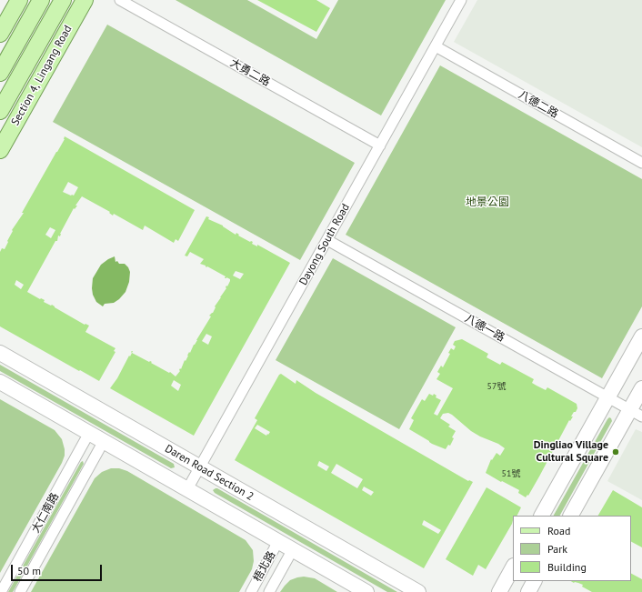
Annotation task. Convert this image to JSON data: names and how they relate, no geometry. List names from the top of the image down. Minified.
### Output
{"streets":{"main road":["Section 4, Lingang Road"],"street":["大勇二路","八德二路","Dayong South Road","八德一路","Daren Road Section 2","大仁南路","梧北路"]},"crossings":[["大勇二路","Dayong South Road"],["八德二路","Dayong South Road"],["Dayong South Road","八德一路"],["Dayong South Road","Daren Road Section 2"]],"parks":["地景公園"],"places":["Dingliao Village Cultural Square"],"house_numbers":["57號","51號"],"legend":["Road","Park","Building"],"scale_bar":"50 m"}
